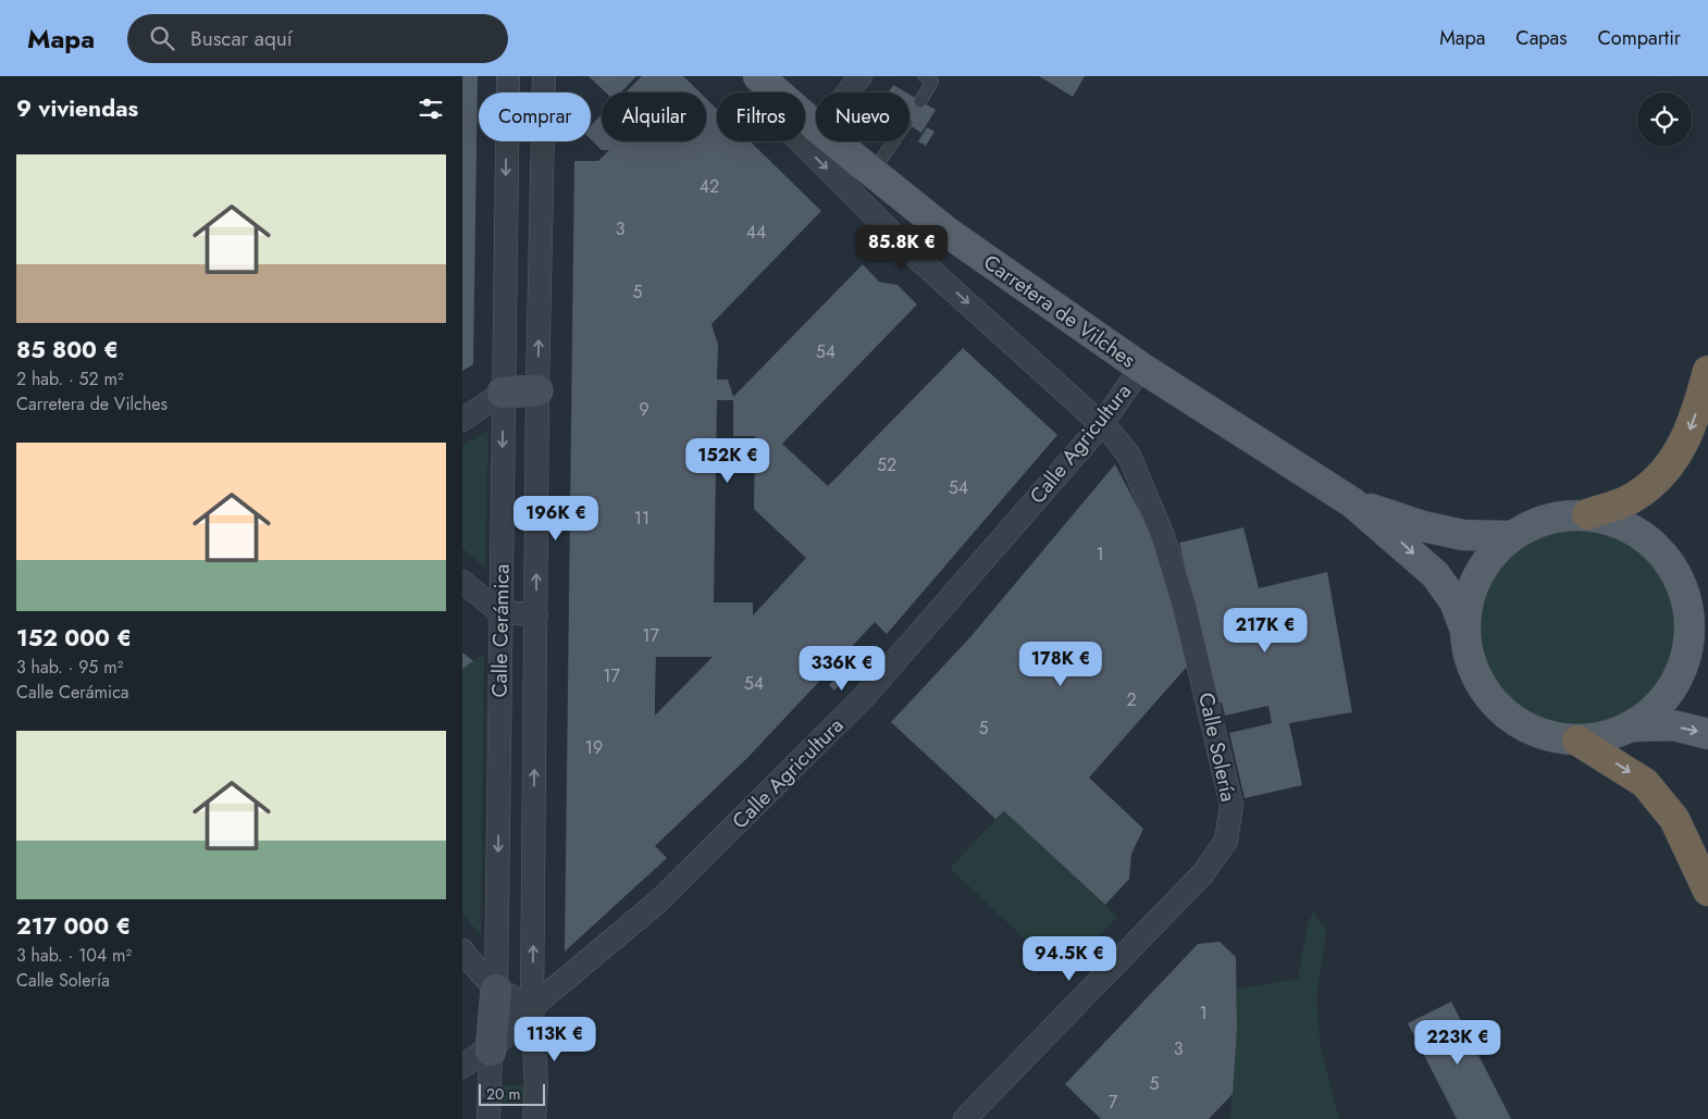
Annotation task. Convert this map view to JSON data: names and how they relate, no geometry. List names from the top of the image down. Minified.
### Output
{"streets":{"main road":["Carretera de Vilches"],"street":["Calle Agricultura","Calle Cerámica","Calle Solería"]},"crossings":[["Carretera de Vilches","Calle Agricultura"],["Carretera de Vilches","Calle Solería"],["Calle Agricultura","Calle Cerámica"],["Calle Agricultura","Calle Solería"]],"house_numbers":["42","3","44","5","54","9","52","54","11","1","17","17","54","2","5","19","1","3","5","7"],"scale_bar":"20 m","page":{"header":"Mapa","search":"Buscar aquí","nav":["Mapa","Capas","Compartir"],"heading":"9 viviendas","chip":["Comprar","Alquilar","Filtros","Nuevo"],"list":[{"name":"85 800 €","note":"2 hab. · 52 m² · Carretera de Vilches"},{"name":"152 000 €","note":"3 hab. · 95 m² · Calle Cerámica"},{"name":"217 000 €","note":"3 hab. · 104 m² · Calle Solería"}],"price":["85.8K €","152K €","196K €","217K €","178K €","336K €","94.5K €","113K €","223K €"],"scale":"20 m"}}
